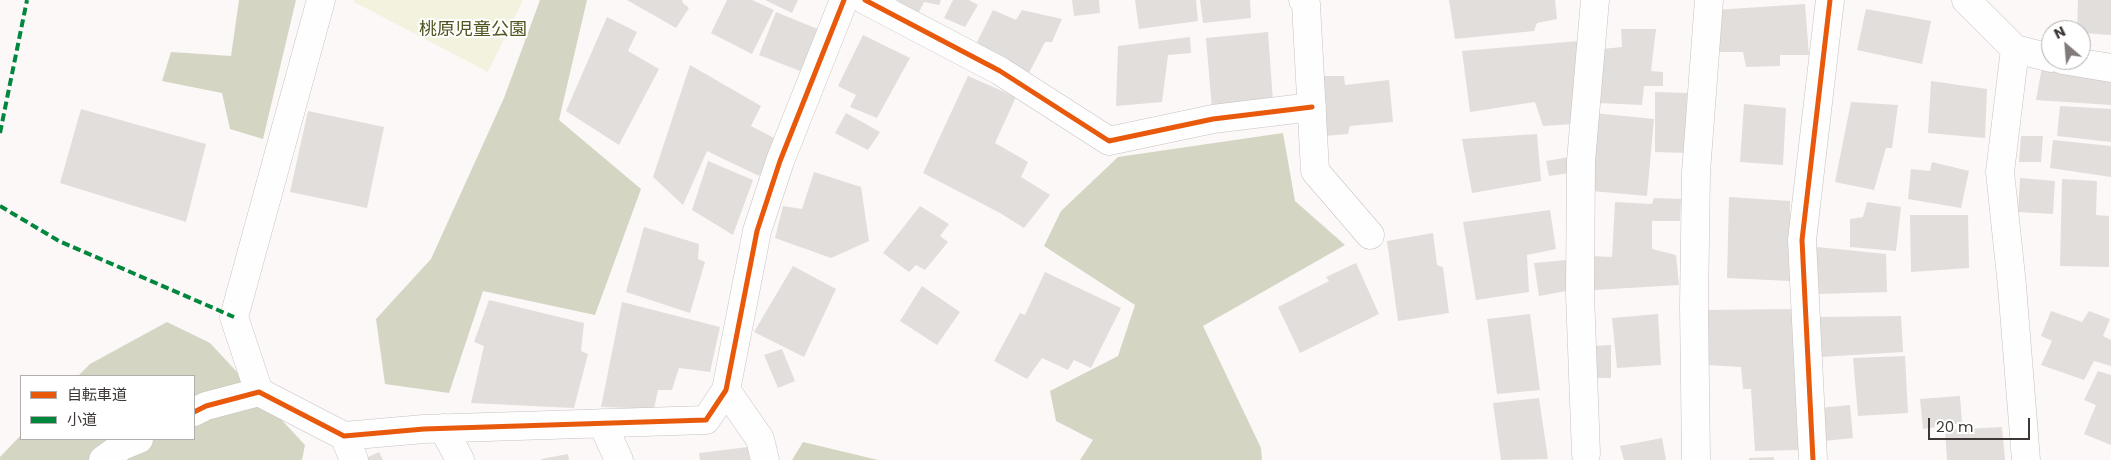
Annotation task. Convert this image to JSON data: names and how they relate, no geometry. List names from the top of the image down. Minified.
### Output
{"parks":["桃原児童公園"],"legend":["自転車道","小道"],"scale_bar":"20 m","north":"top left"}
